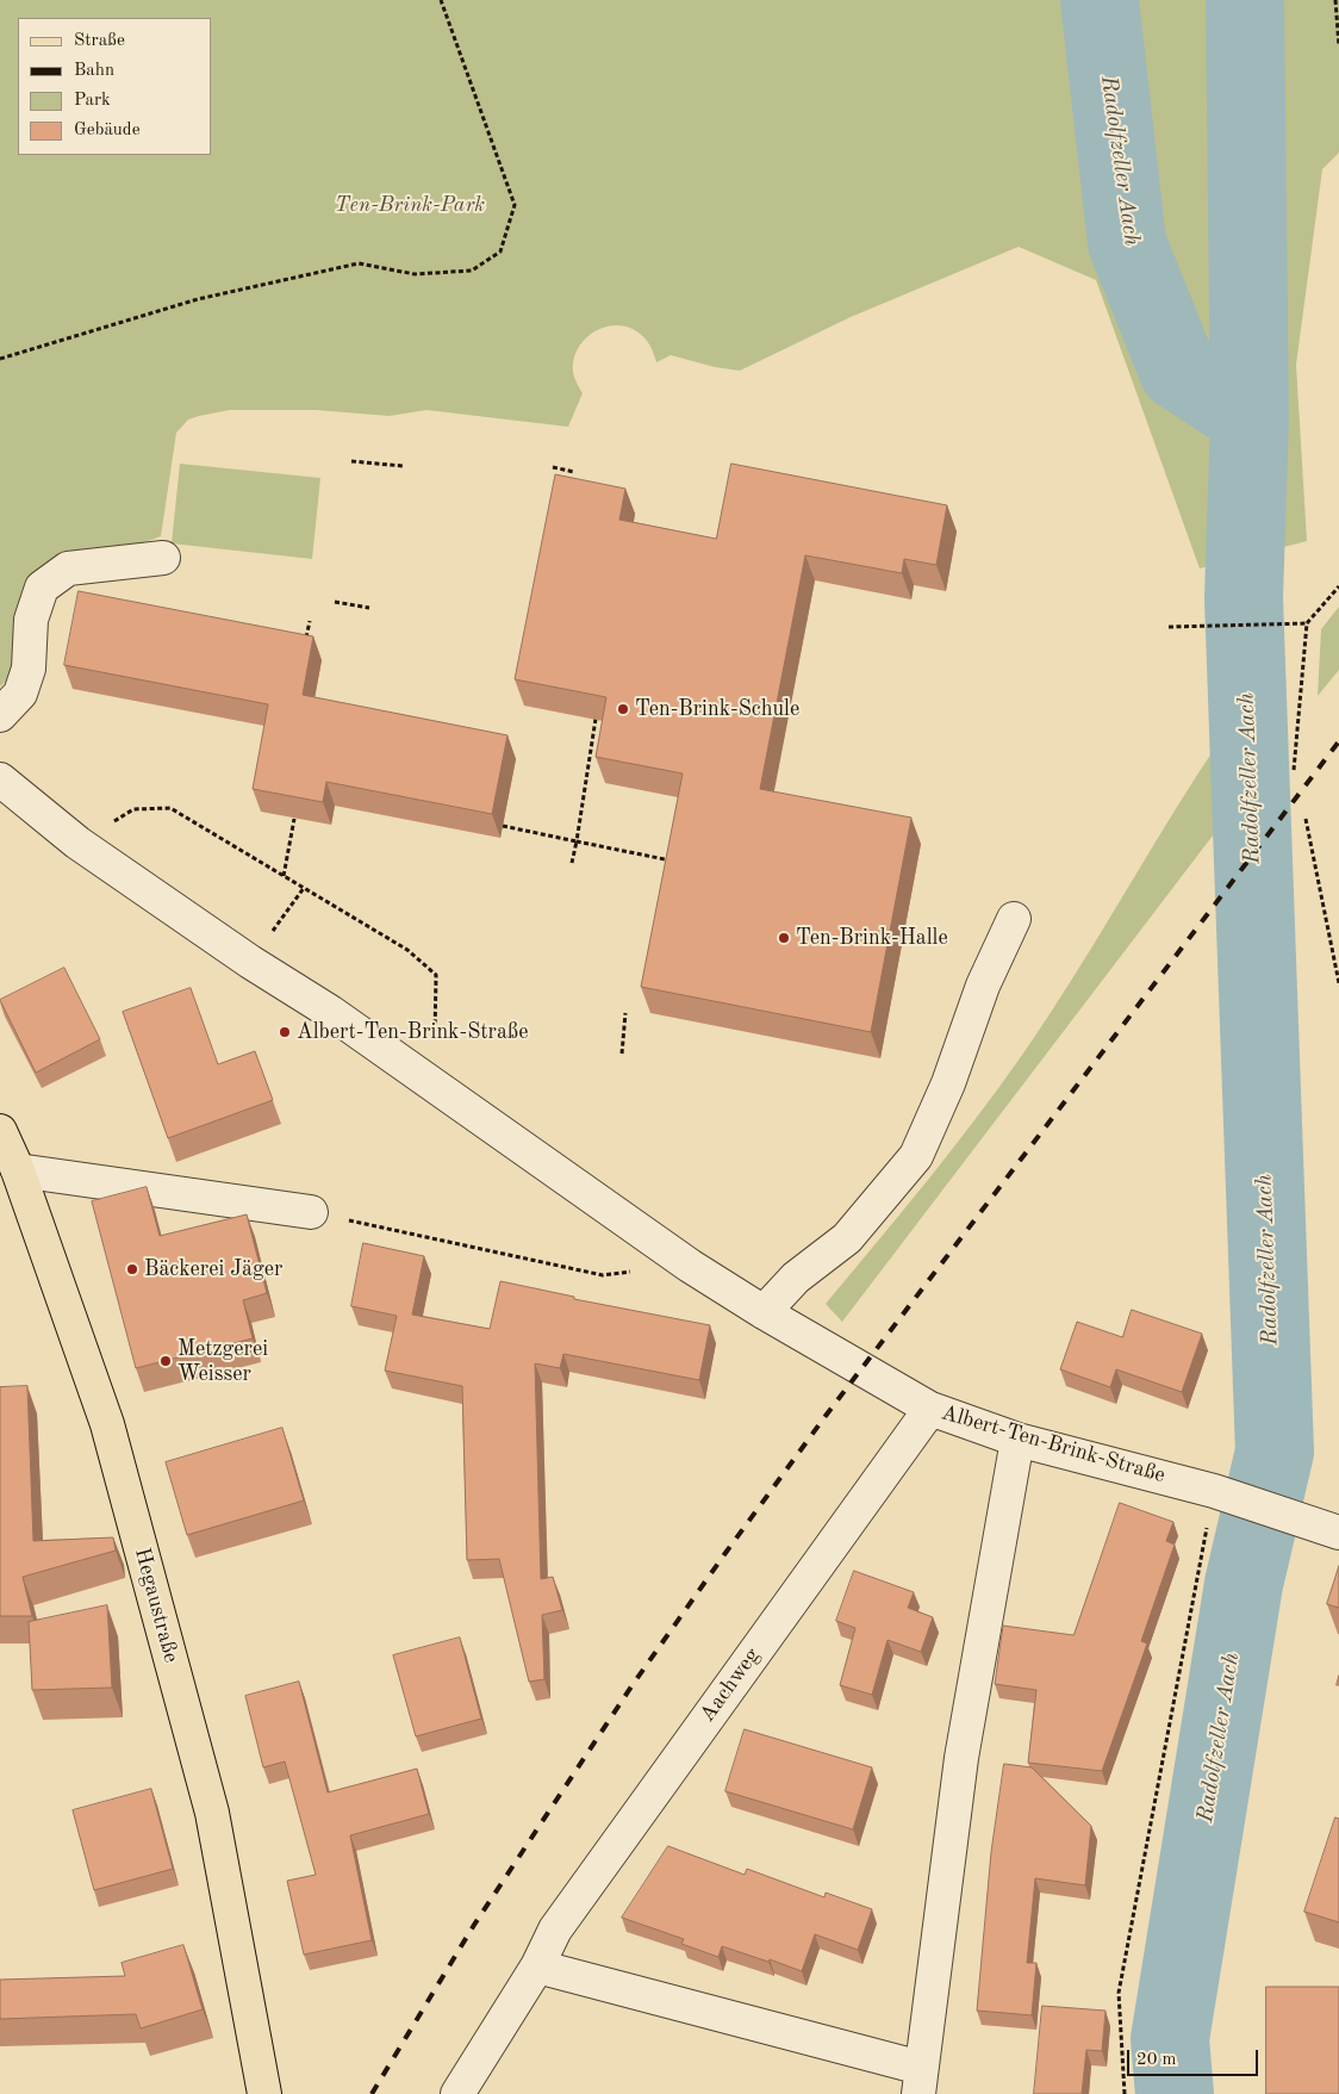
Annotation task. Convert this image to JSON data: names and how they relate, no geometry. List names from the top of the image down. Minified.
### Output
{"streets":{"main road":["Hegaustraße"],"street":["Albert-Ten-Brink-Straße","Aachweg"]},"crossings":[["Albert-Ten-Brink-Straße","Aachweg"]],"water":["Radolfzeller Aach"],"parks":["Ten-Brink-Park"],"places":["Ten-Brink-Schule","Ten-Brink-Halle","Albert-Ten-Brink-Straße","Bäckerei Jäger","Metzgerei Weisser"],"legend":["Straße","Bahn","Park","Gebäude"],"scale_bar":"20 m"}
